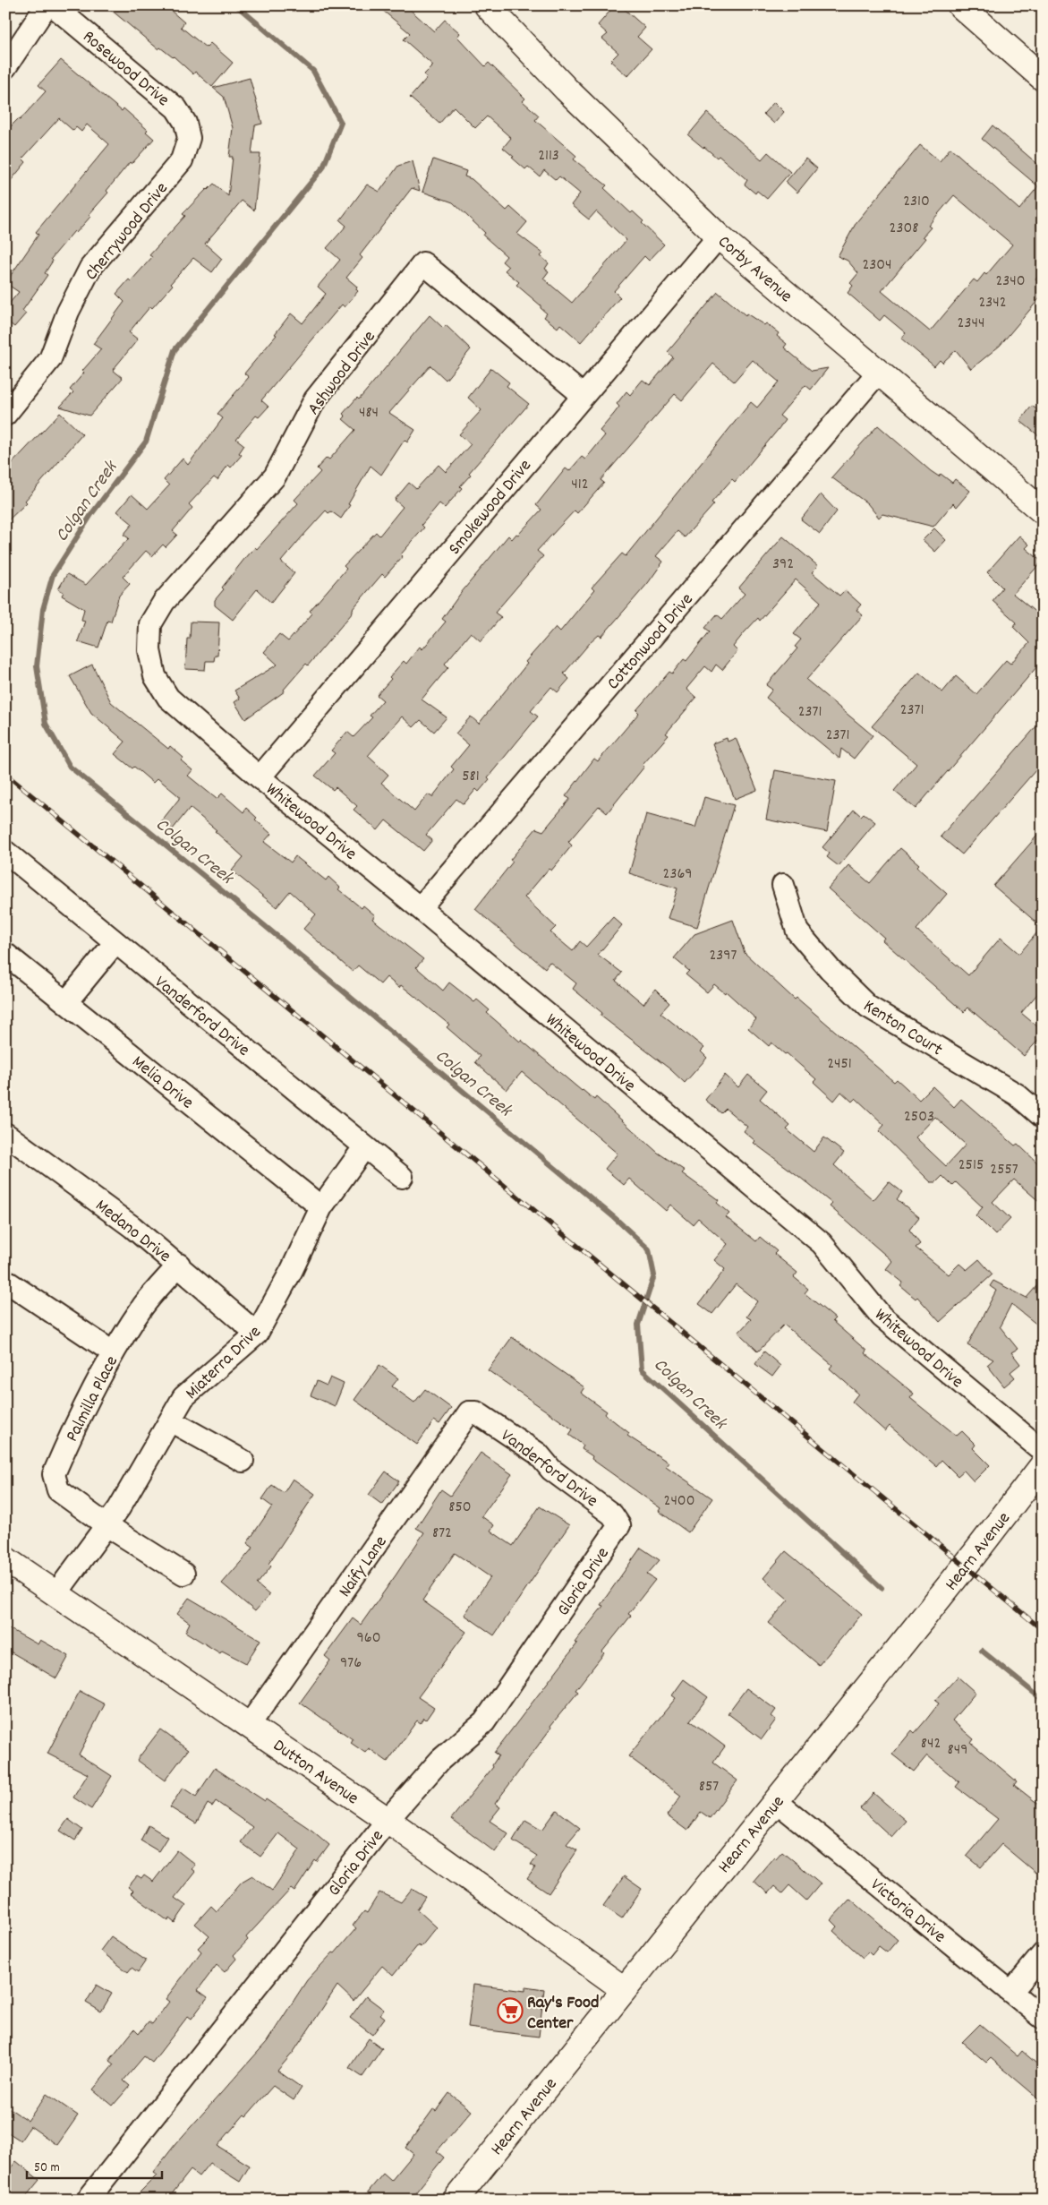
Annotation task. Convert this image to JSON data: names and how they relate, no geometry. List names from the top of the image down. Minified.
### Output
{"streets":{"main road":["Corby Avenue","Hearn Avenue","Dutton Avenue"],"street":["Rosewood Drive","Cherrywood Drive","Ashwood Drive","Smokewood Drive","Cottonwood Drive","Whitewood Drive","Vanderford Drive","Kenton Court","Melia Drive","Medano Drive","Miaterra Drive","Palmilla Place","Naify Lane","Gloria Drive","Victoria Drive"]},"crossings":[["Rosewood Drive","Cherrywood Drive"],["Corby Avenue","Smokewood Drive"],["Corby Avenue","Cottonwood Drive"],["Ashwood Drive","Smokewood Drive"],["Ashwood Drive","Whitewood Drive"],["Smokewood Drive","Whitewood Drive"],["Cottonwood Drive","Whitewood Drive"],["Vanderford Drive","Miaterra Drive"],["Vanderford Drive","Naify Lane"],["Vanderford Drive","Gloria Drive"],["Melia Drive","Miaterra Drive"],["Medano Drive","Miaterra Drive"],["Medano Drive","Palmilla Place"],["Miaterra Drive","Palmilla Place"],["Miaterra Drive","Dutton Avenue"],["Hearn Avenue","Dutton Avenue"],["Hearn Avenue","Victoria Drive"],["Naify Lane","Dutton Avenue"],["Gloria Drive","Dutton Avenue"]],"water":["Colgan Creek"],"places":{"supermarket":["Ray's Food Center"]},"house_numbers":["2113","2310","2308","2304","2340","2342","2344","484","412","392","2371","2371","2371","581","2369","2397","2451","2503","2515","2557","2400","850","872","960","976","842","849","857"],"scale_bar":"50 m"}
